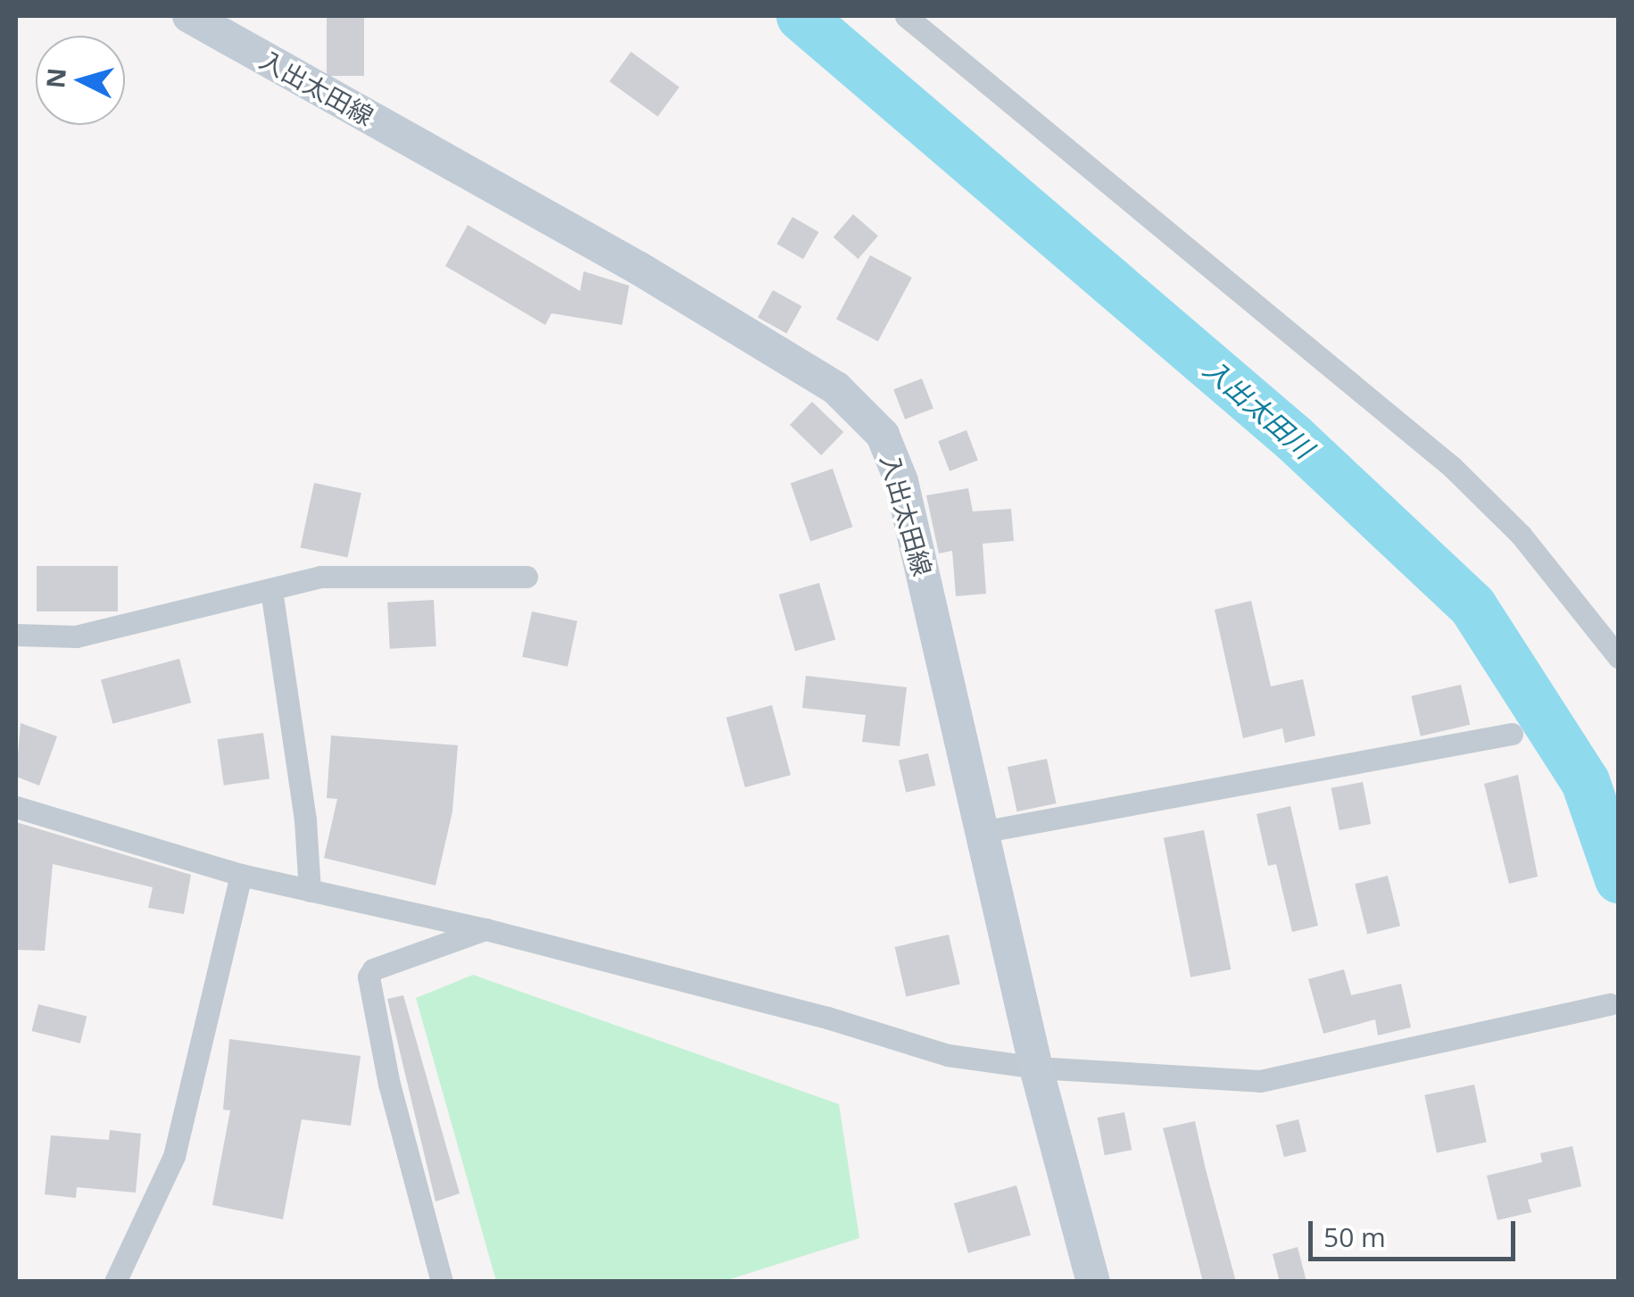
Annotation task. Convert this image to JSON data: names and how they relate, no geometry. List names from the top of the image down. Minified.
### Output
{"streets":{"main road":["入出太田線"]},"water":["入出太田川"],"scale_bar":"50 m","north":"left"}
